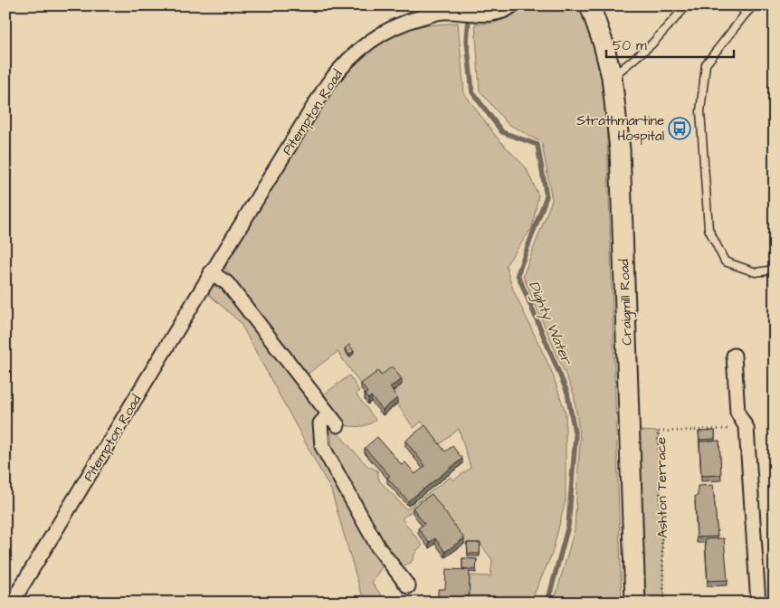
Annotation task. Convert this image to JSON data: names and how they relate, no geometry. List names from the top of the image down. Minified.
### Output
{"streets":{"street":["Pitempton Road","Craigmill Road"],"path":["Ashton Terrace"]},"water":["Dighty Water"],"places":{"bus stop":["Strathmartine Hospital"]},"scale_bar":"50 m"}
